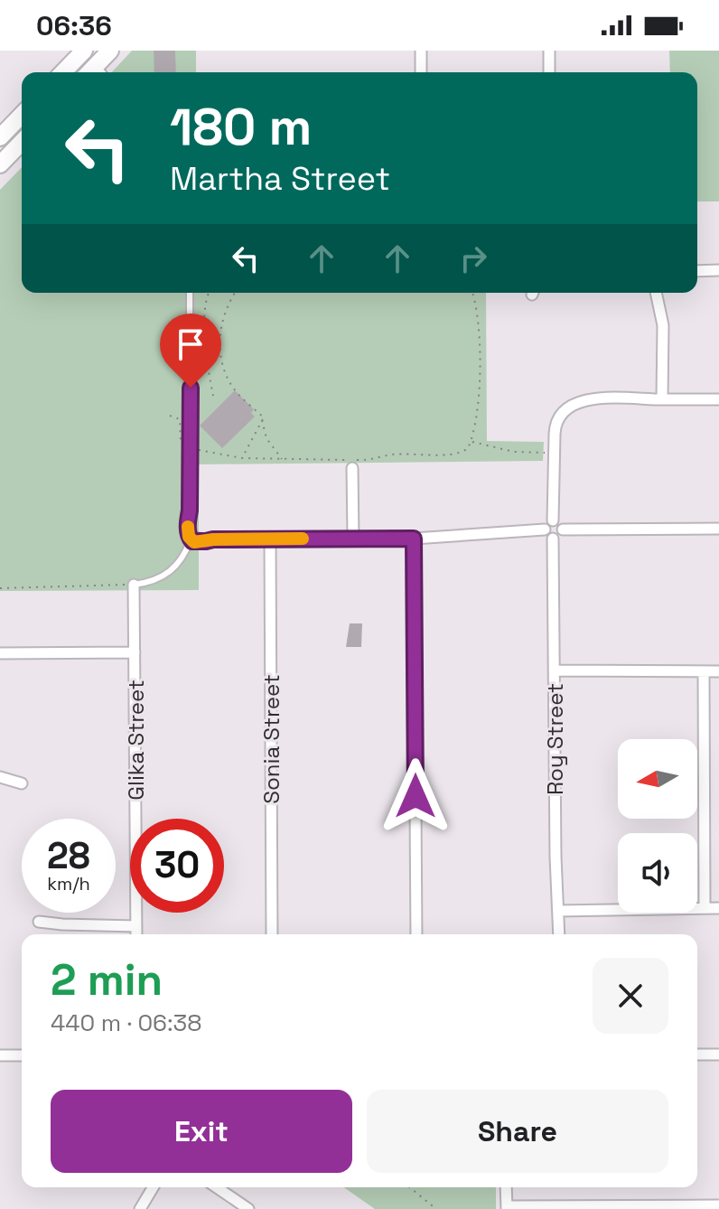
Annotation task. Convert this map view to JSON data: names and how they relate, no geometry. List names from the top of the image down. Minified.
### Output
{"streets":{"street":["Sonia Street","Roy Street","Glika Street"]},"north":"left","page":{"status":"06:36","turn":["180 m","Martha Street"],"speed":"28 km/h","limit":"30","heading":["2 min","440 m · 06:38"],"buttons":["Exit","Share"]}}
